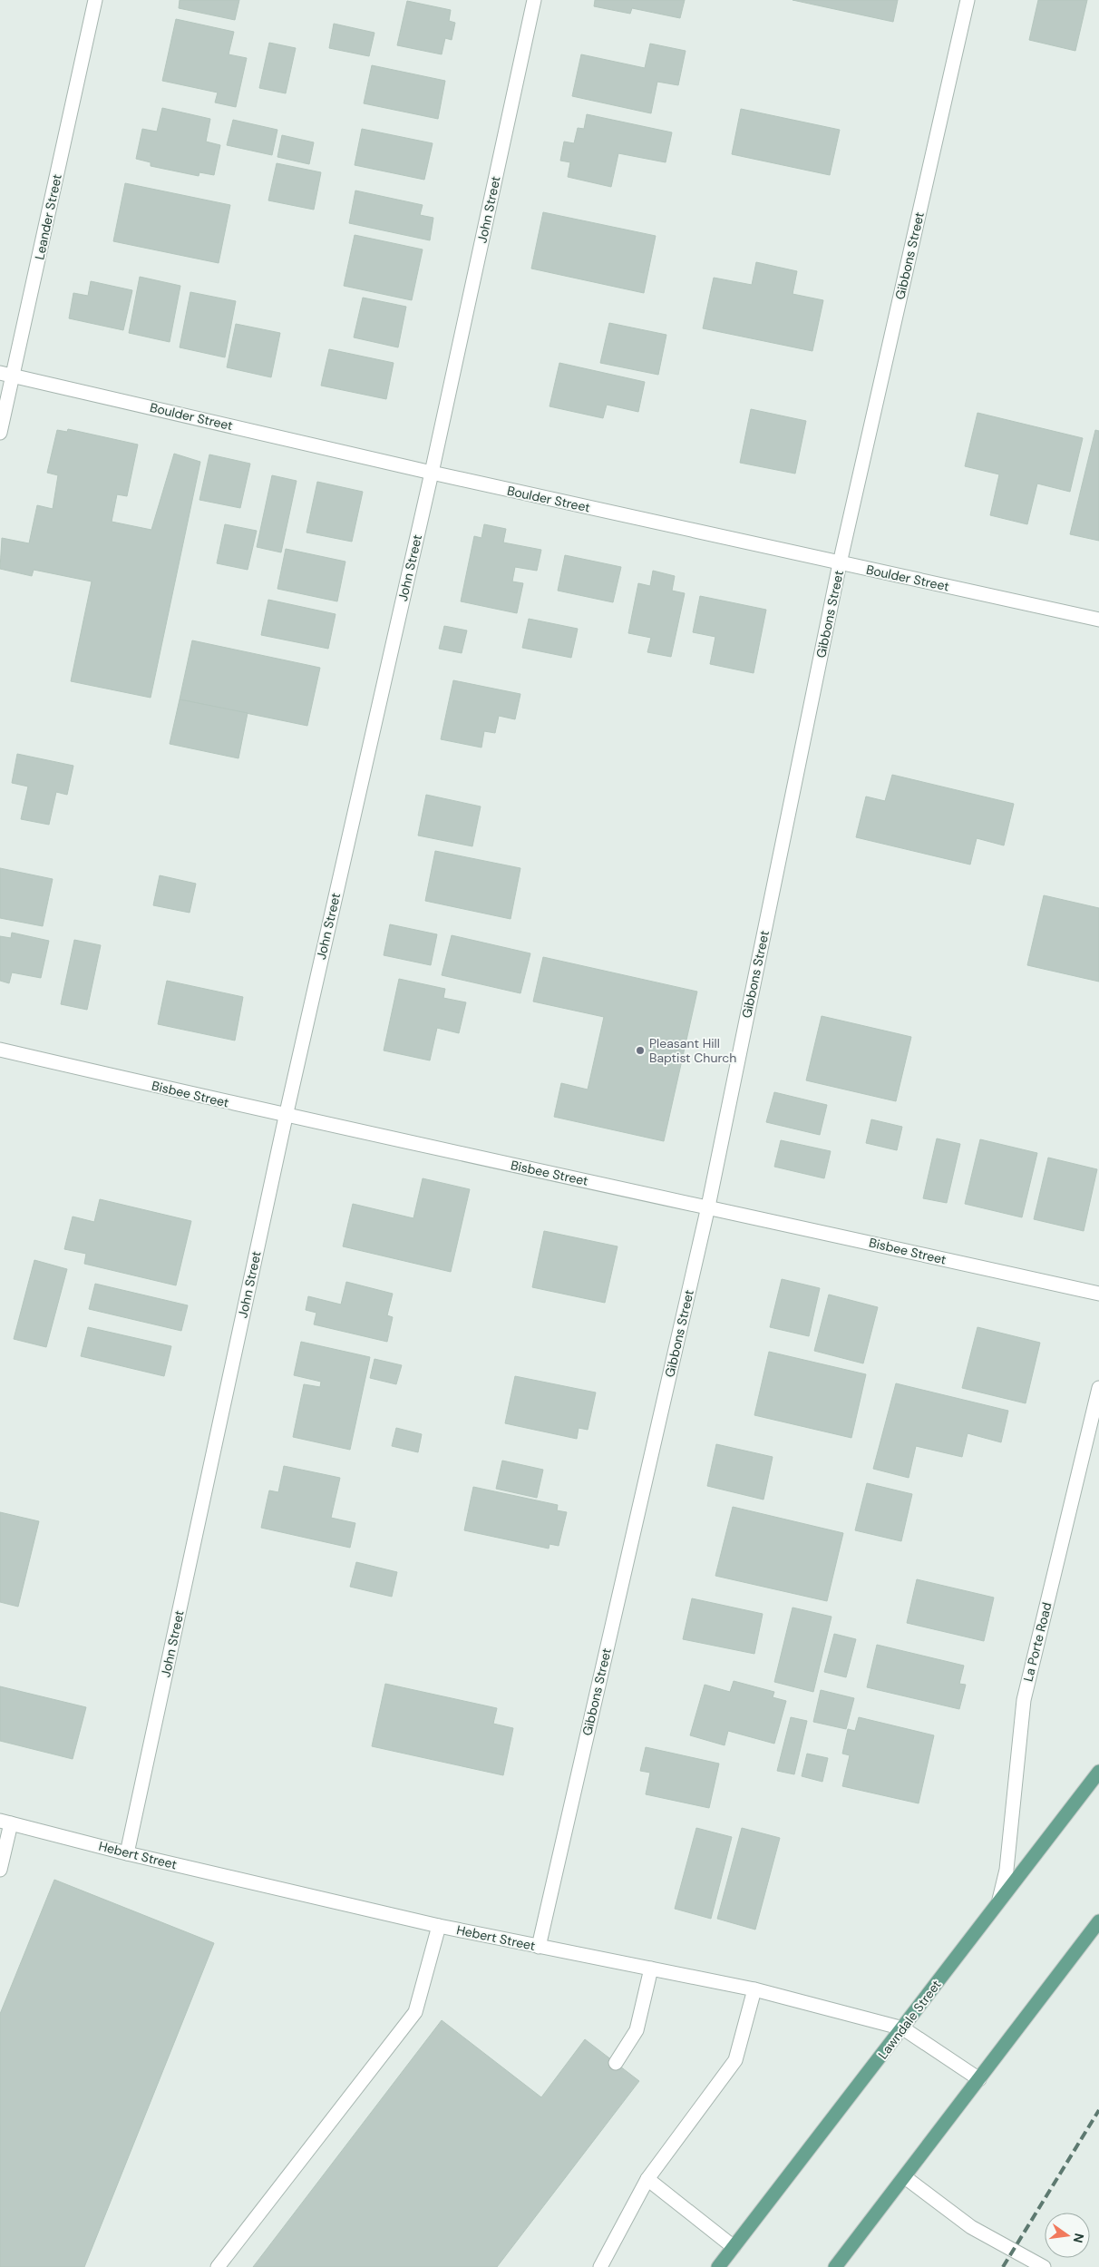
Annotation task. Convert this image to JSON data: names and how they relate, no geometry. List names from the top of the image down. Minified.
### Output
{"streets":{"main road":["Lawndale Street"],"street":["John Street","Leander Street","Gibbons Street","Boulder Street","Bisbee Street","La Porte Road","Hebert Street"]},"crossings":[["John Street","Boulder Street"],["John Street","Bisbee Street"],["John Street","Hebert Street"],["Leander Street","Boulder Street"],["Gibbons Street","Boulder Street"],["Gibbons Street","Bisbee Street"],["Gibbons Street","Hebert Street"],["La Porte Road","Lawndale Street"],["Hebert Street","Lawndale Street"]],"places":["Pleasant Hill Baptist Church"],"north":"right"}
